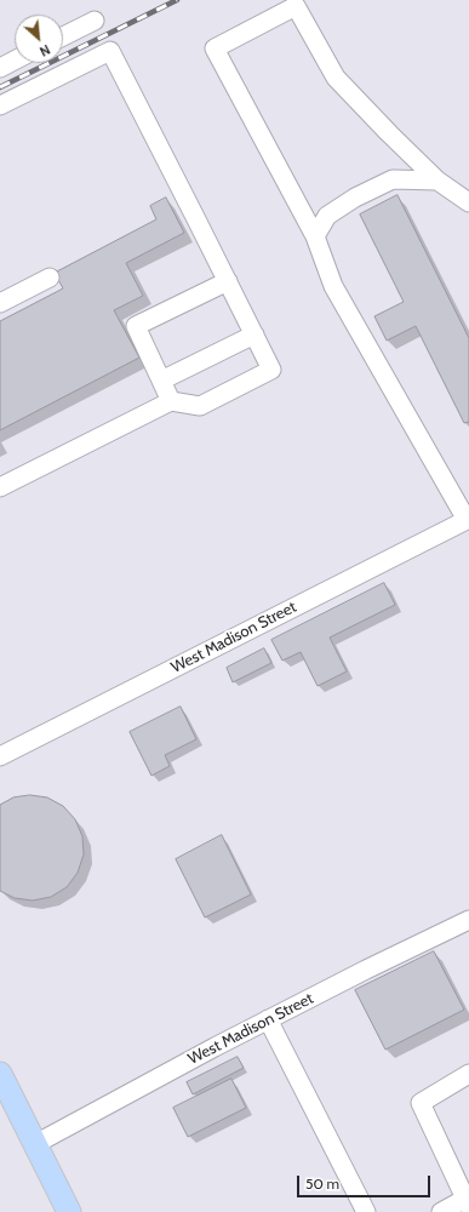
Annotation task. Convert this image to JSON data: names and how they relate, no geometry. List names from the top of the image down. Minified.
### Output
{"streets":{"street":["West Madison Street"]},"scale_bar":"50 m","north":"bottom right"}
